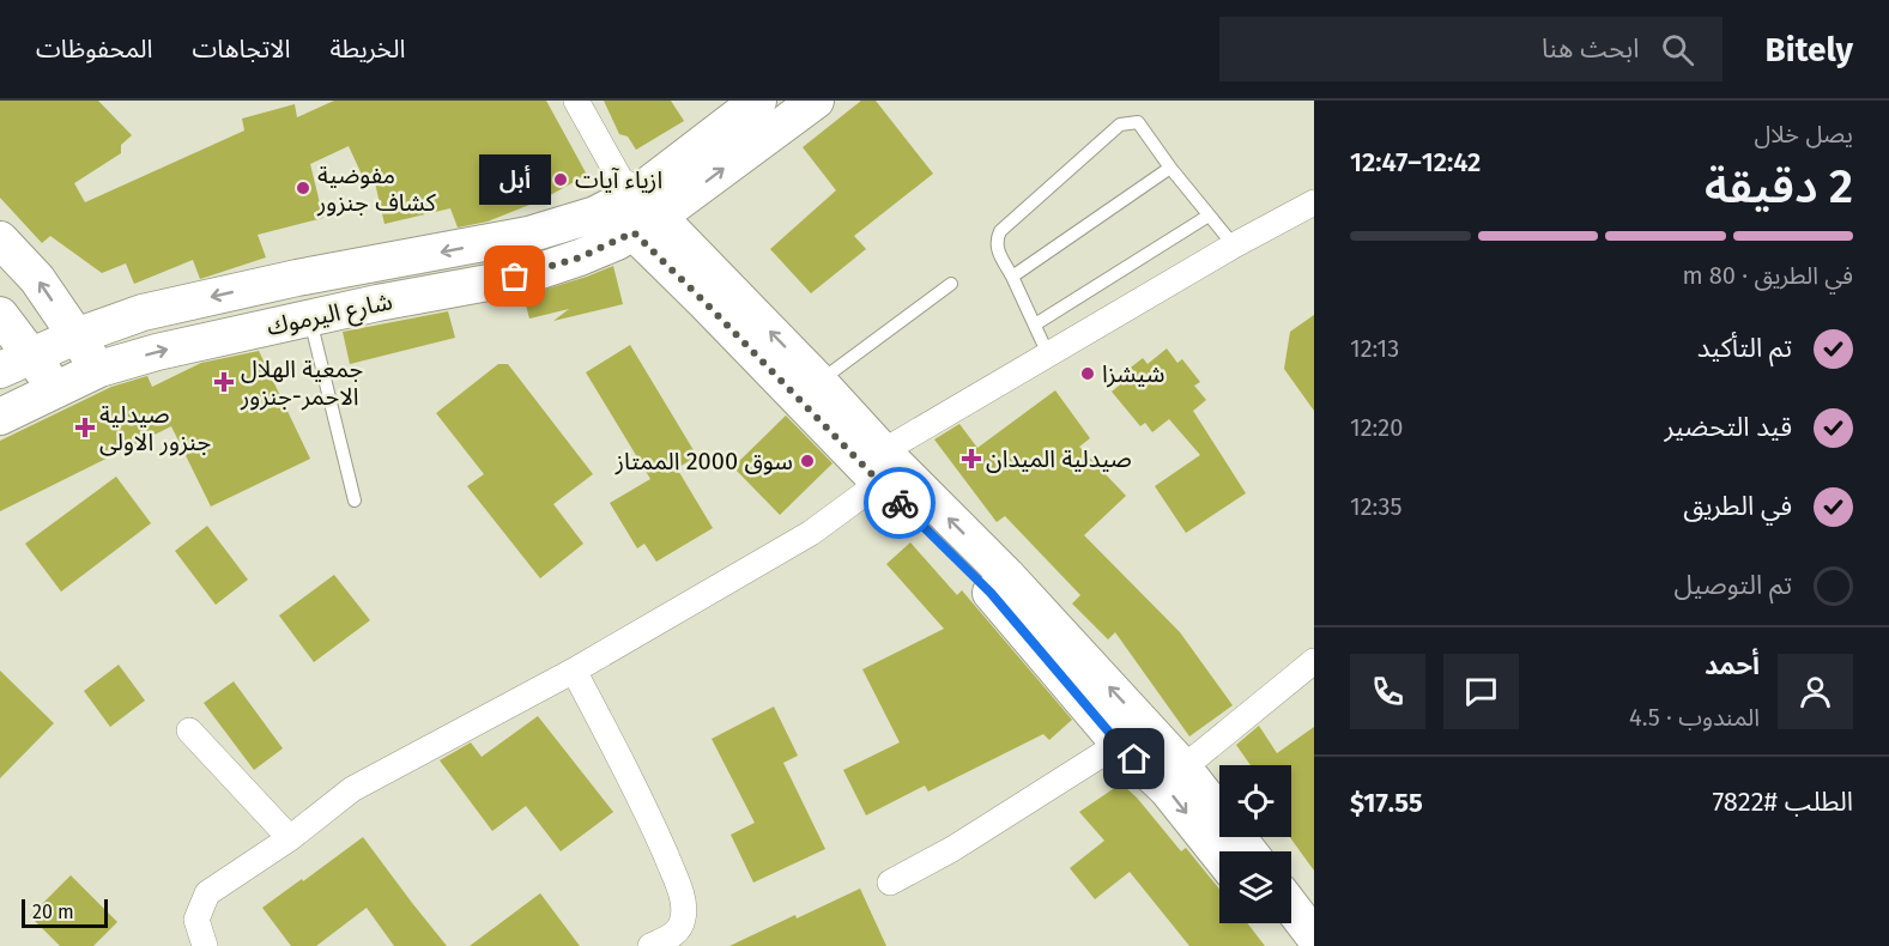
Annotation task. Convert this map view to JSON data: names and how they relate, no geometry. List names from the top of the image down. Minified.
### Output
{"streets":{"main road":["شارع اليرموك"]},"places":{"other":["ازياء آيات","مفوضية كشاف جنزور","أبل","شيشزا","سوق 2000 الممتاز"],"health":["جمعية الهلال الاحمر-جنزور","صيدلية جنزور الاولى","صيدلية الميدان"]},"scale_bar":"20 m","page":{"header":"Bitely","search":"ابحث هنا","nav":["الخريطة","الاتجاهات","المحفوظات"],"heading":["2 دقيقة","يصل خلال","12:42–12:47"],"panel":["أحمد","المندوب · 4.5","الطلب #7822","$17.55"],"bubble":"أبل","bar":"في الطريق · 80 m","list":[["تم التأكيد","12:13"],["قيد التحضير","12:20"],["في الطريق","12:35"],"تم التوصيل"],"scale":"20 m"}}
